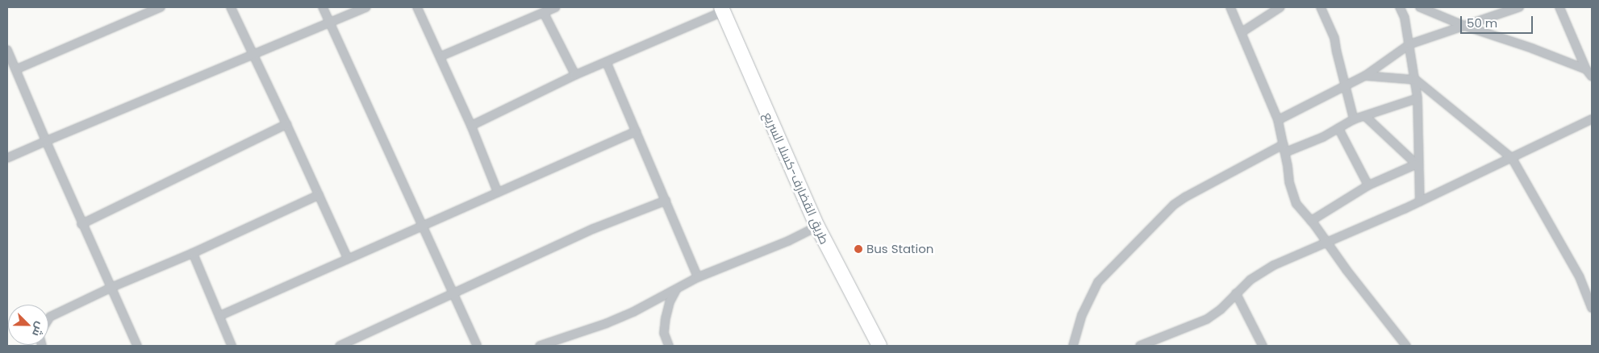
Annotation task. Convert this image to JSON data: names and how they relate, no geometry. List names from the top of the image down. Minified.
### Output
{"streets":{"highway":["طريق القضارف-كسلا السريع"]},"places":["Bus Station"],"scale_bar":"50 m","north":"bottom right"}
